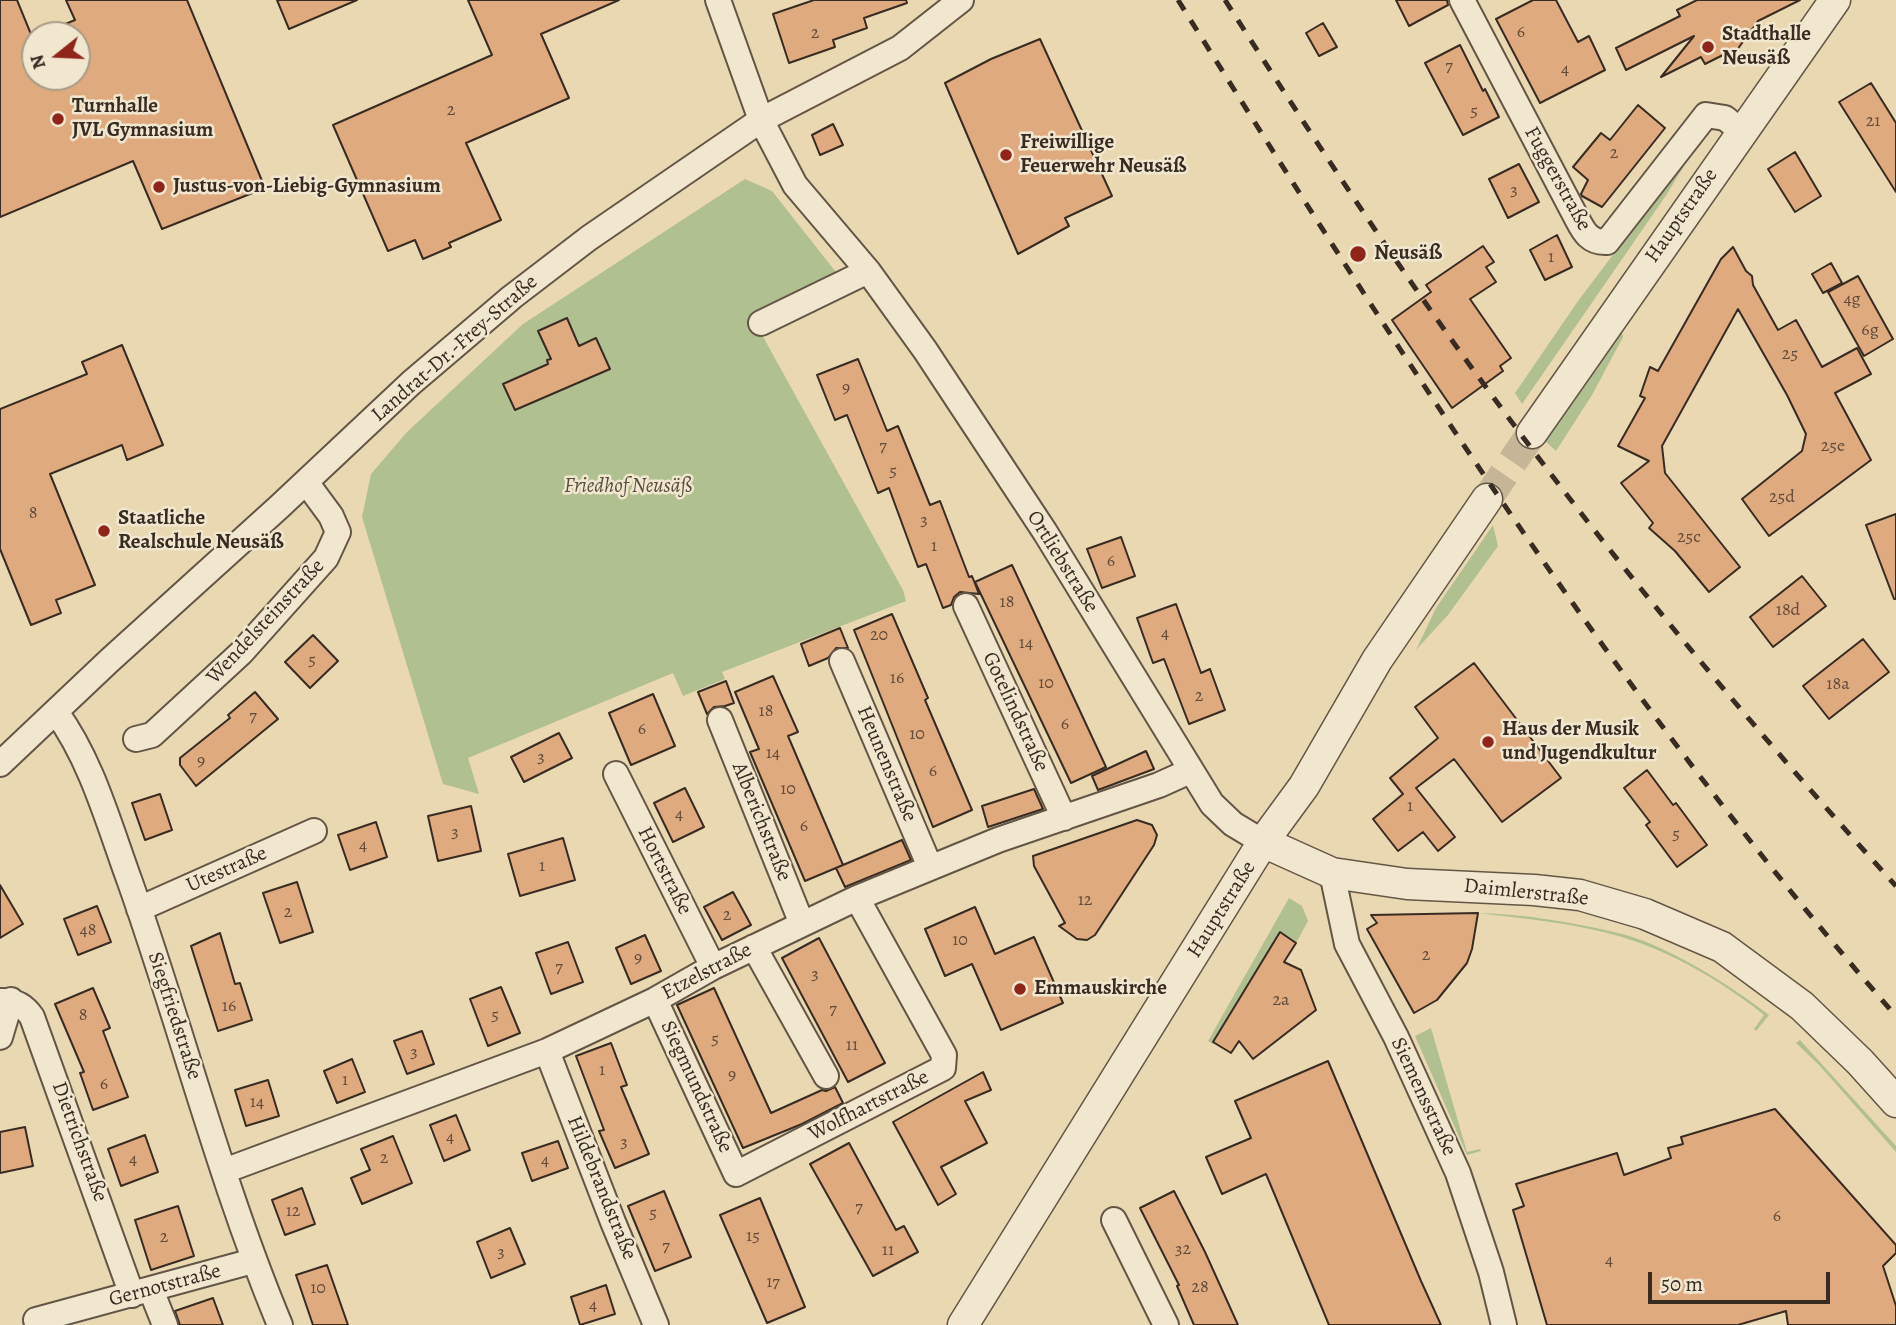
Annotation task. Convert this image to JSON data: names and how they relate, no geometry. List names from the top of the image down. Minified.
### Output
{"streets":{"street":["Fuggerstraße","Hauptstraße","Landrat-Dr.-Frey-Straße","Ortliebstraße","Wendelsteinstraße","Gotelindstraße","Heunenstraße","Alberichstraße","Utestraße","Hortstraße","Daimlerstraße","Etzelstraße","Siegfriedstraße","Siegmundstraße","Siemensstraße","Wolfhartstraße","Dietrichstraße","Hildebrandstraße","Gernotstraße"]},"crossings":[["Fuggerstraße","Hauptstraße"],["Hauptstraße","Ortliebstraße"],["Hauptstraße","Daimlerstraße"],["Landrat-Dr.-Frey-Straße","Ortliebstraße"],["Landrat-Dr.-Frey-Straße","Wendelsteinstraße"],["Landrat-Dr.-Frey-Straße","Siegfriedstraße"],["Ortliebstraße","Daimlerstraße"],["Ortliebstraße","Etzelstraße"],["Gotelindstraße","Etzelstraße"],["Heunenstraße","Etzelstraße"],["Alberichstraße","Etzelstraße"],["Utestraße","Siegfriedstraße"],["Hortstraße","Etzelstraße"],["Daimlerstraße","Siemensstraße"],["Etzelstraße","Siegfriedstraße"],["Etzelstraße","Siegmundstraße"],["Etzelstraße","Wolfhartstraße"],["Etzelstraße","Hildebrandstraße"],["Siegfriedstraße","Gernotstraße"],["Siegmundstraße","Wolfhartstraße"],["Dietrichstraße","Gernotstraße"]],"parks":["Friedhof Neusäß"],"places":["Stadthalle Neusäß","Turnhalle JVL Gymnasium","Freiwillige Feuerwehr Neusäß","Justus-von-Liebig-Gymnasium","Neusäß","Staatliche Realschule Neusäß","Haus der Musik und Jugendkultur","Emmauskirche"],"house_numbers":["6","2","7","4","2","5","21","2","3","1","4g","6g","25","9","7","25e","5","25d","8","3","25c","1","6","18","18d","4","20","14","5","16","10","18a","2","18","7","6","6","10","14","3","9","6","10","1","4","6","3","5","4","1","12","2","2","48","10","2","9","7","3","2a","16","7","8","5","5","11","3","1","9","1","6","14","4","3","2","4","4","7","12","5","6","15","2","7","32","11","3","4","17","28","10","4"],"scale_bar":"50 m","north":"left"}
